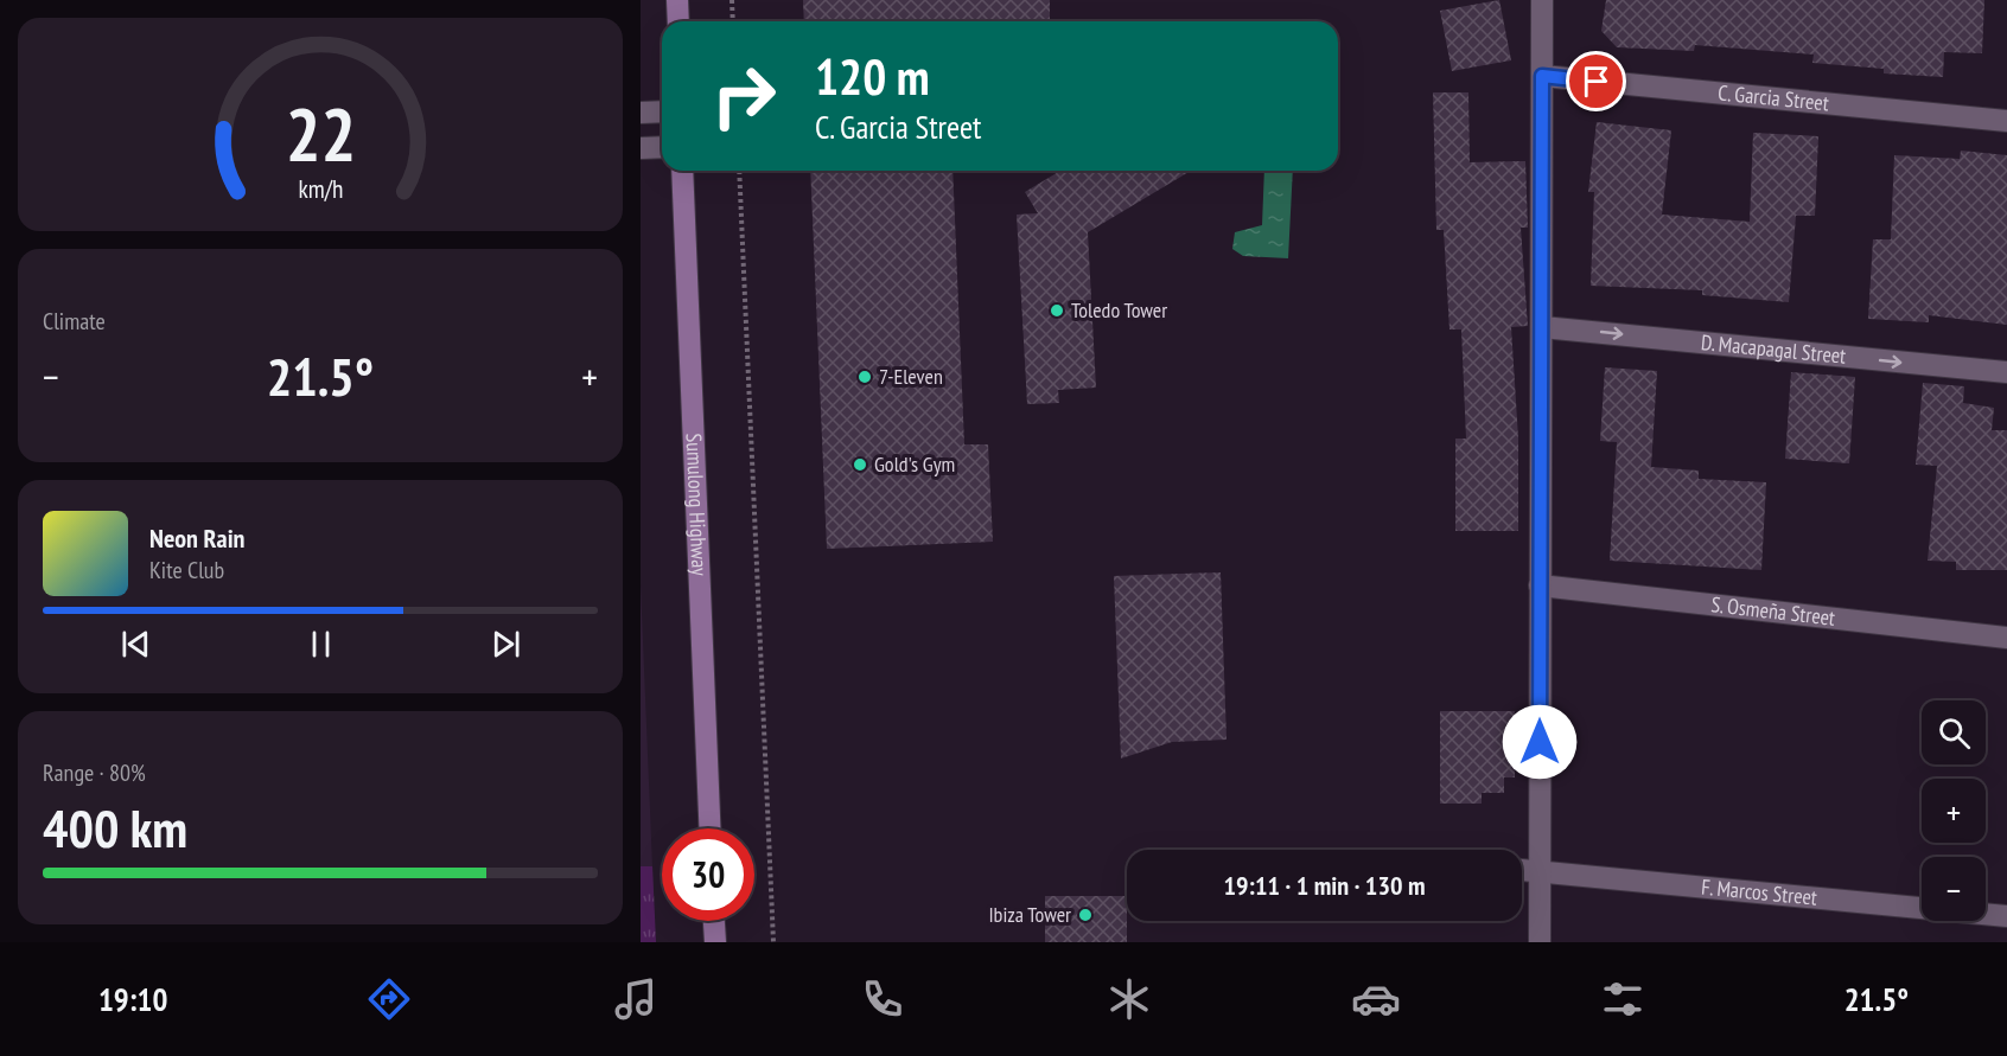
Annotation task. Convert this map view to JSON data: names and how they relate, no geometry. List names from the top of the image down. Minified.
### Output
{"streets":{"main road":["Sumulong Highway"],"street":["C. Garcia Street","D. Macapagal Street","S. Osmeña Street","F. Marcos Street"]},"one_way":["D. Macapagal Street"],"places":["Toledo Tower","7-Eleven","Gold's Gym","Ibiza Tower"],"page":{"turn":["120 m","C. Garcia Street"],"tile":["Climate",["Range · 80%","400 km"]],"heat":["−","21.5°","+"],"song":["Neon Rain","Kite Club"],"map_buttons":["+","−"],"limit":"30","trip":"19:11 · 1 min · 130 m","tabs":["19:10","21.5°"],"gauge":["22","km/h"]}}
